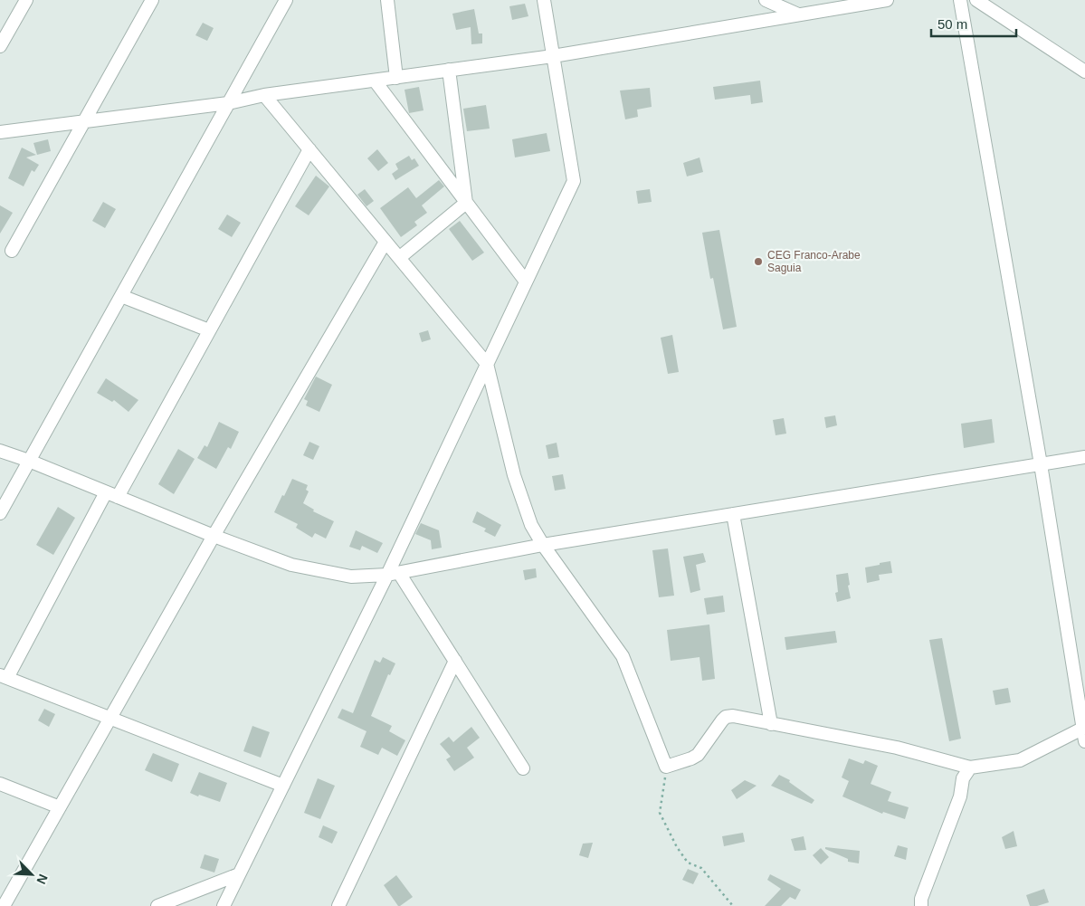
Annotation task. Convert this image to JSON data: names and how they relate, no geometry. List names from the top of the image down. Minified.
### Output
{"places":["CEG Franco-Arabe Saguia"],"scale_bar":"50 m","north":"bottom right"}
